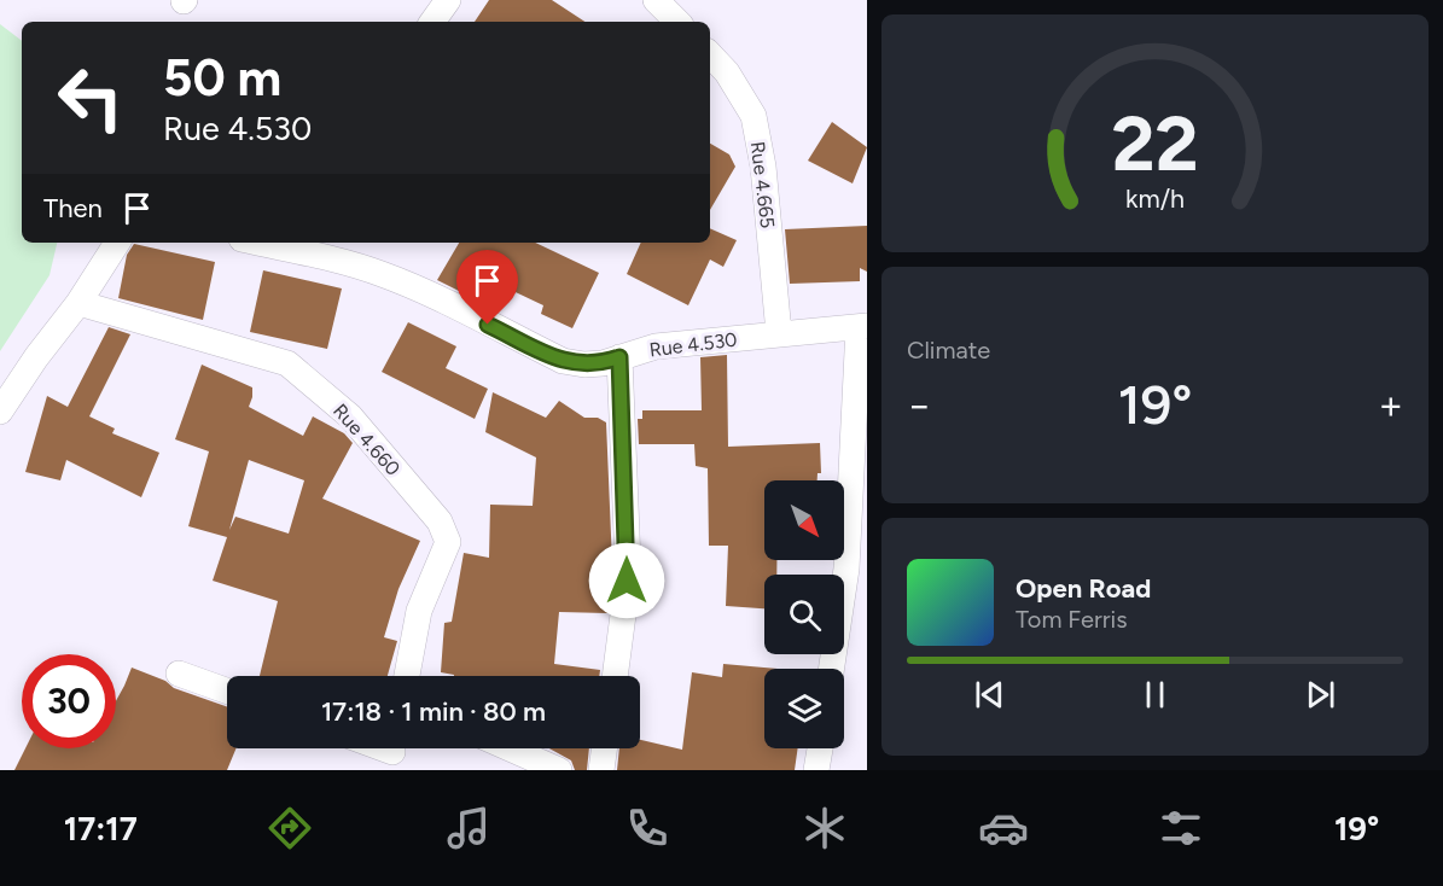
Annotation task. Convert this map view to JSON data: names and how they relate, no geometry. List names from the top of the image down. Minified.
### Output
{"streets":{"street":["Rue 4.665","Rue 4.530","Rue 4.660"]},"crossings":[["Rue 4.665","Rue 4.530"]],"north":"bottom right","page":{"turn":["50 m","Rue 4.530"],"then":"Then","tile":"Climate","heat":["−","19°","+"],"song":["Open Road","Tom Ferris"],"limit":"30","trip":"17:18 · 1 min · 80 m","tabs":["17:17","19°"],"gauge":["22","km/h"]}}
